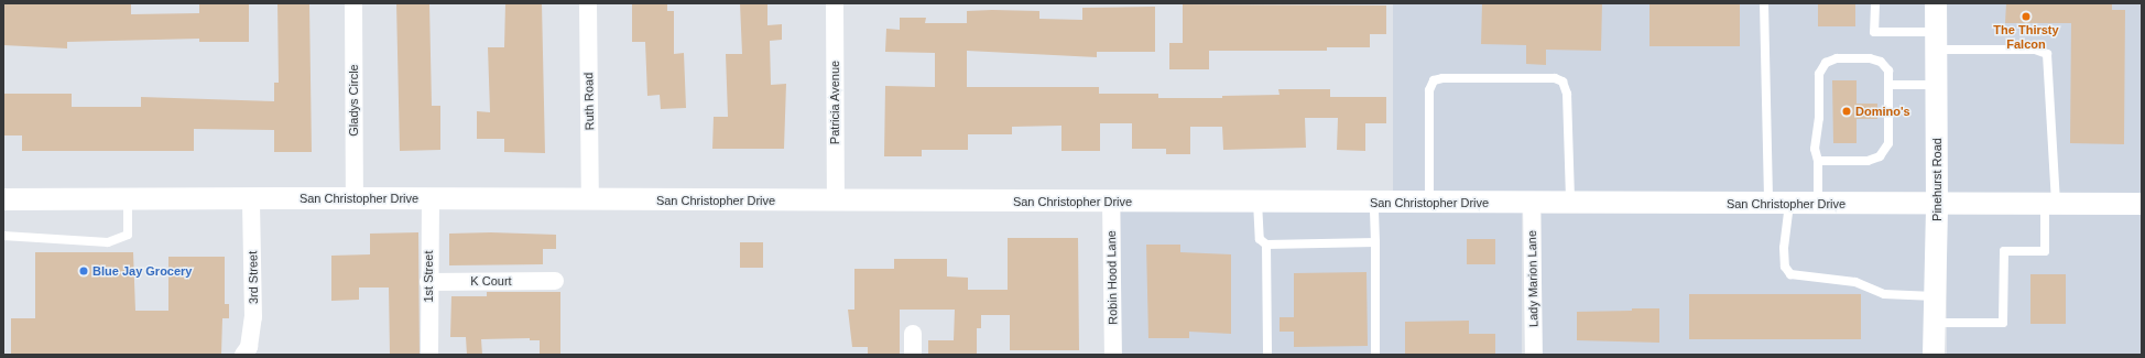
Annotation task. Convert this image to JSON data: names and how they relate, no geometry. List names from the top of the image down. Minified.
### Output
{"streets":{"street":["Gladys Circle","Ruth Road","Patricia Avenue","Pinehurst Road","San Christopher Drive","1st Street","3rd Street","Robin Hood Lane","Lady Marion Lane","K Court"]},"crossings":[["Gladys Circle","San Christopher Drive"],["Ruth Road","San Christopher Drive"],["Patricia Avenue","San Christopher Drive"],["Pinehurst Road","San Christopher Drive"],["San Christopher Drive","1st Street"],["San Christopher Drive","3rd Street"],["San Christopher Drive","Robin Hood Lane"],["San Christopher Drive","Lady Marion Lane"],["1st Street","K Court"]],"places":["The Thirsty Falcon","Domino's","Blue Jay Grocery"]}
